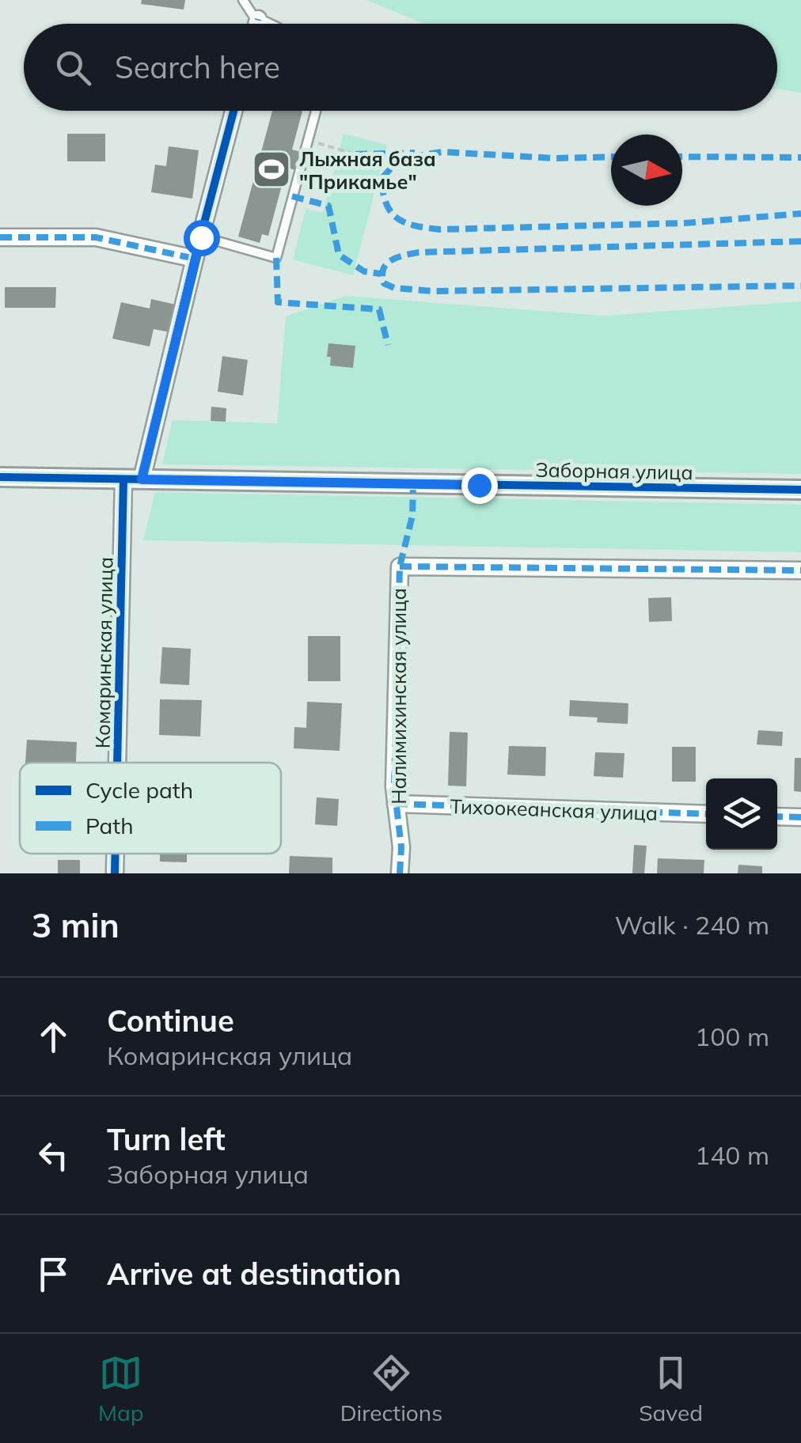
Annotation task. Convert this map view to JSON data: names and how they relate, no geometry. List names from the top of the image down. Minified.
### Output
{"streets":{"street":["Заборная улица","Комаринская улица","Налимихинская улица","Тихоокеанская улица"]},"crossings":[["Заборная улица","Комаринская улица"],["Налимихинская улица","Тихоокеанская улица"]],"places":{"sports":["Лыжная база \"Прикамье\""]},"legend":["Cycle path","Path"],"north":"right","page":{"search":"Search here","heading":["3 min","Walk · 240 m"],"list":[["Continue","Комаринская улица","100 m"],["Turn left","Заборная улица","140 m"],"Arrive at destination"],"nav":["Map","Directions","Saved"]}}
